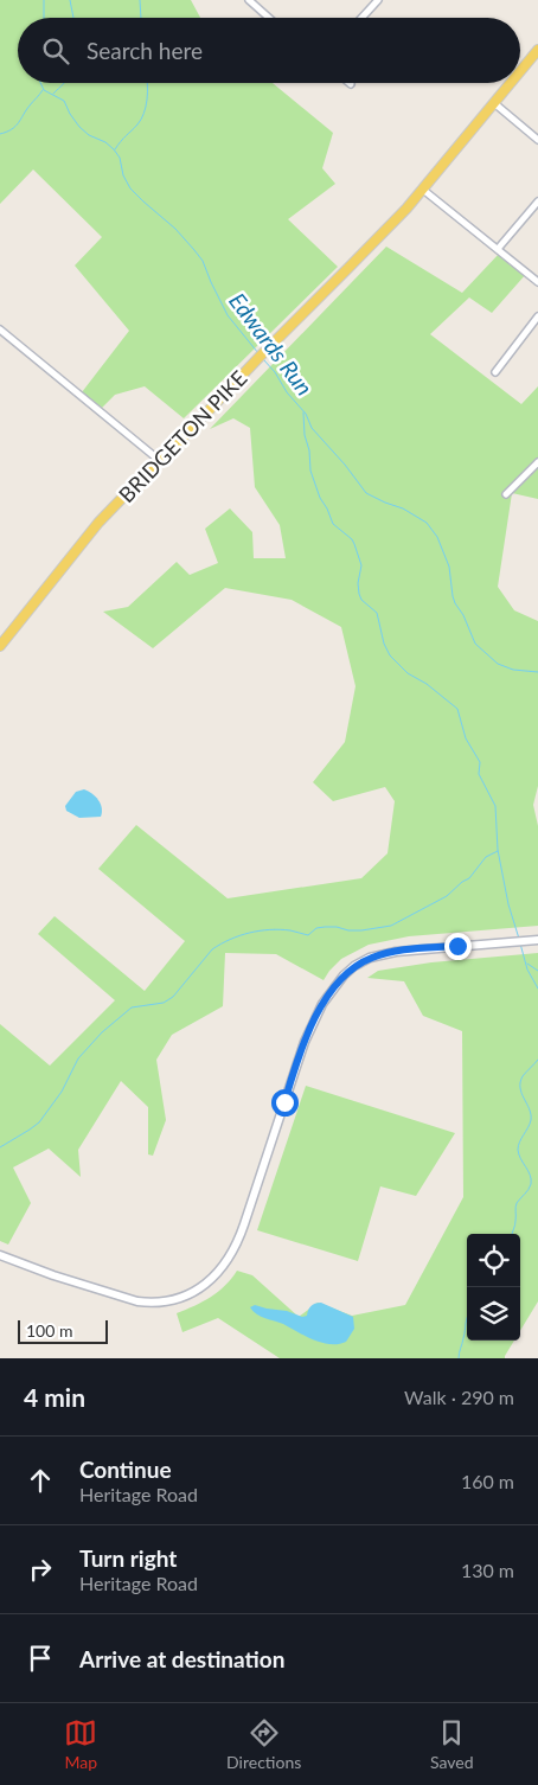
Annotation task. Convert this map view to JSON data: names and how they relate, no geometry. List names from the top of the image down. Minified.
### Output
{"streets":{"main road":["BRIDGETON PIKE"]},"water":["Edwards Run"],"scale_bar":"100 m","page":{"search":"Search here","scale":"100 m","heading":["4 min","Walk · 290 m"],"list":[["Continue","Heritage Road","160 m"],["Turn right","Heritage Road","130 m"],"Arrive at destination"],"nav":["Map","Directions","Saved"]}}
